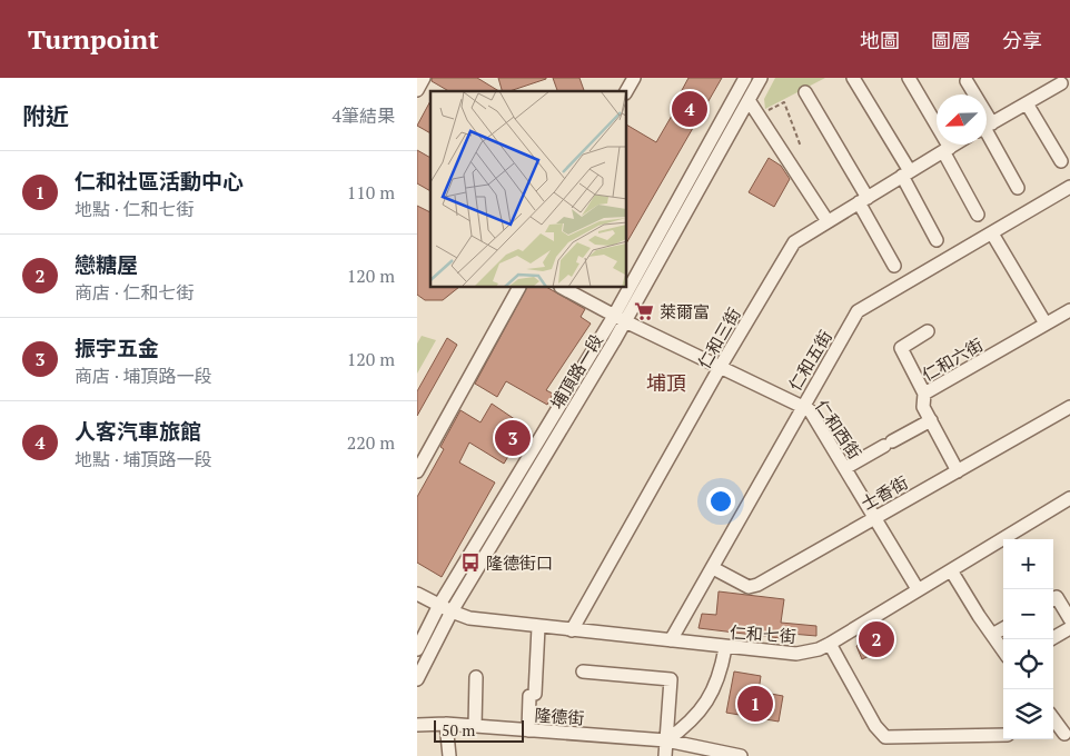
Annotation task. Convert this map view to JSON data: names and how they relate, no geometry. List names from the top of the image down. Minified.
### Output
{"streets":{"street":["仁和三街","仁和六街","仁和五街","埔頂路一段","仁和西街","士香街","仁和七街","隆德街"]},"crossings":[["仁和三街","仁和西街"],["仁和三街","仁和七街"],["仁和六街","士香街"],["仁和五街","仁和西街"],["仁和五街","士香街"],["仁和五街","仁和七街"],["埔頂路一段","仁和西街"],["埔頂路一段","仁和七街"],["仁和西街","士香街"],["仁和西街","仁和七街"]],"districts":["埔頂"],"places":{"supermarket":["萊爾富"],"bus stop":["隆德街口"]},"scale_bar":"50 m","north":"bottom left","page":{"header":"Turnpoint","nav":["地圖","圖層","分享"],"heading":["附近","4筆結果"],"pins":["4","3","2","1"],"list":[{"mark":"1","name":"仁和社區活動中心","note":"地點 · 仁和七街","value":"110 m"},{"mark":"2","name":"戀糖屋","note":"商店 · 仁和七街","value":"120 m"},{"mark":"3","name":"振宇五金","note":"商店 · 埔頂路一段","value":"120 m"},{"mark":"4","name":"人客汽車旅館","note":"地點 · 埔頂路一段","value":"220 m"}],"map_buttons":["+","−"],"scale":"50 m"}}
